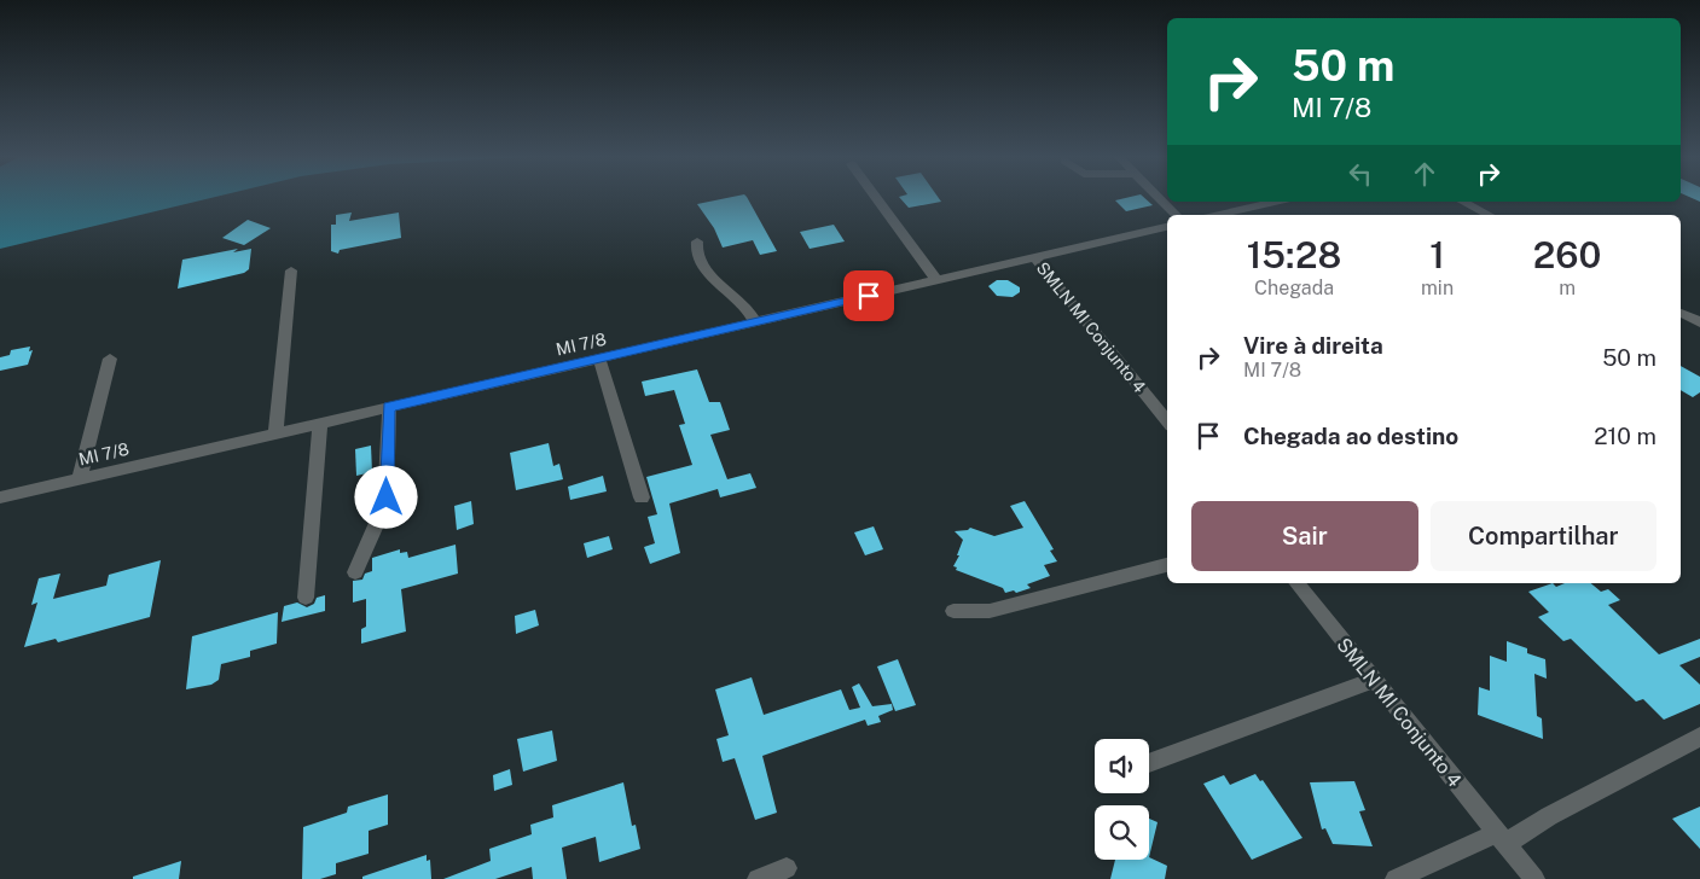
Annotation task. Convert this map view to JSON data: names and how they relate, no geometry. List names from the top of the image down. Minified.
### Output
{"streets":{"street":["SMLN MI Conjunto 4","MI 7/8"]},"crossings":[["SMLN MI Conjunto 4","MI 7/8"]],"page":{"turn":["50 m","MI 7/8"],"eta":["15:28","Chegada","1","min","260","m"],"list":[{"name":"Vire à direita","note":"MI 7/8","value":"50 m"},{"name":"Chegada ao destino","value":"210 m"}],"buttons":["Sair","Compartilhar"]}}
